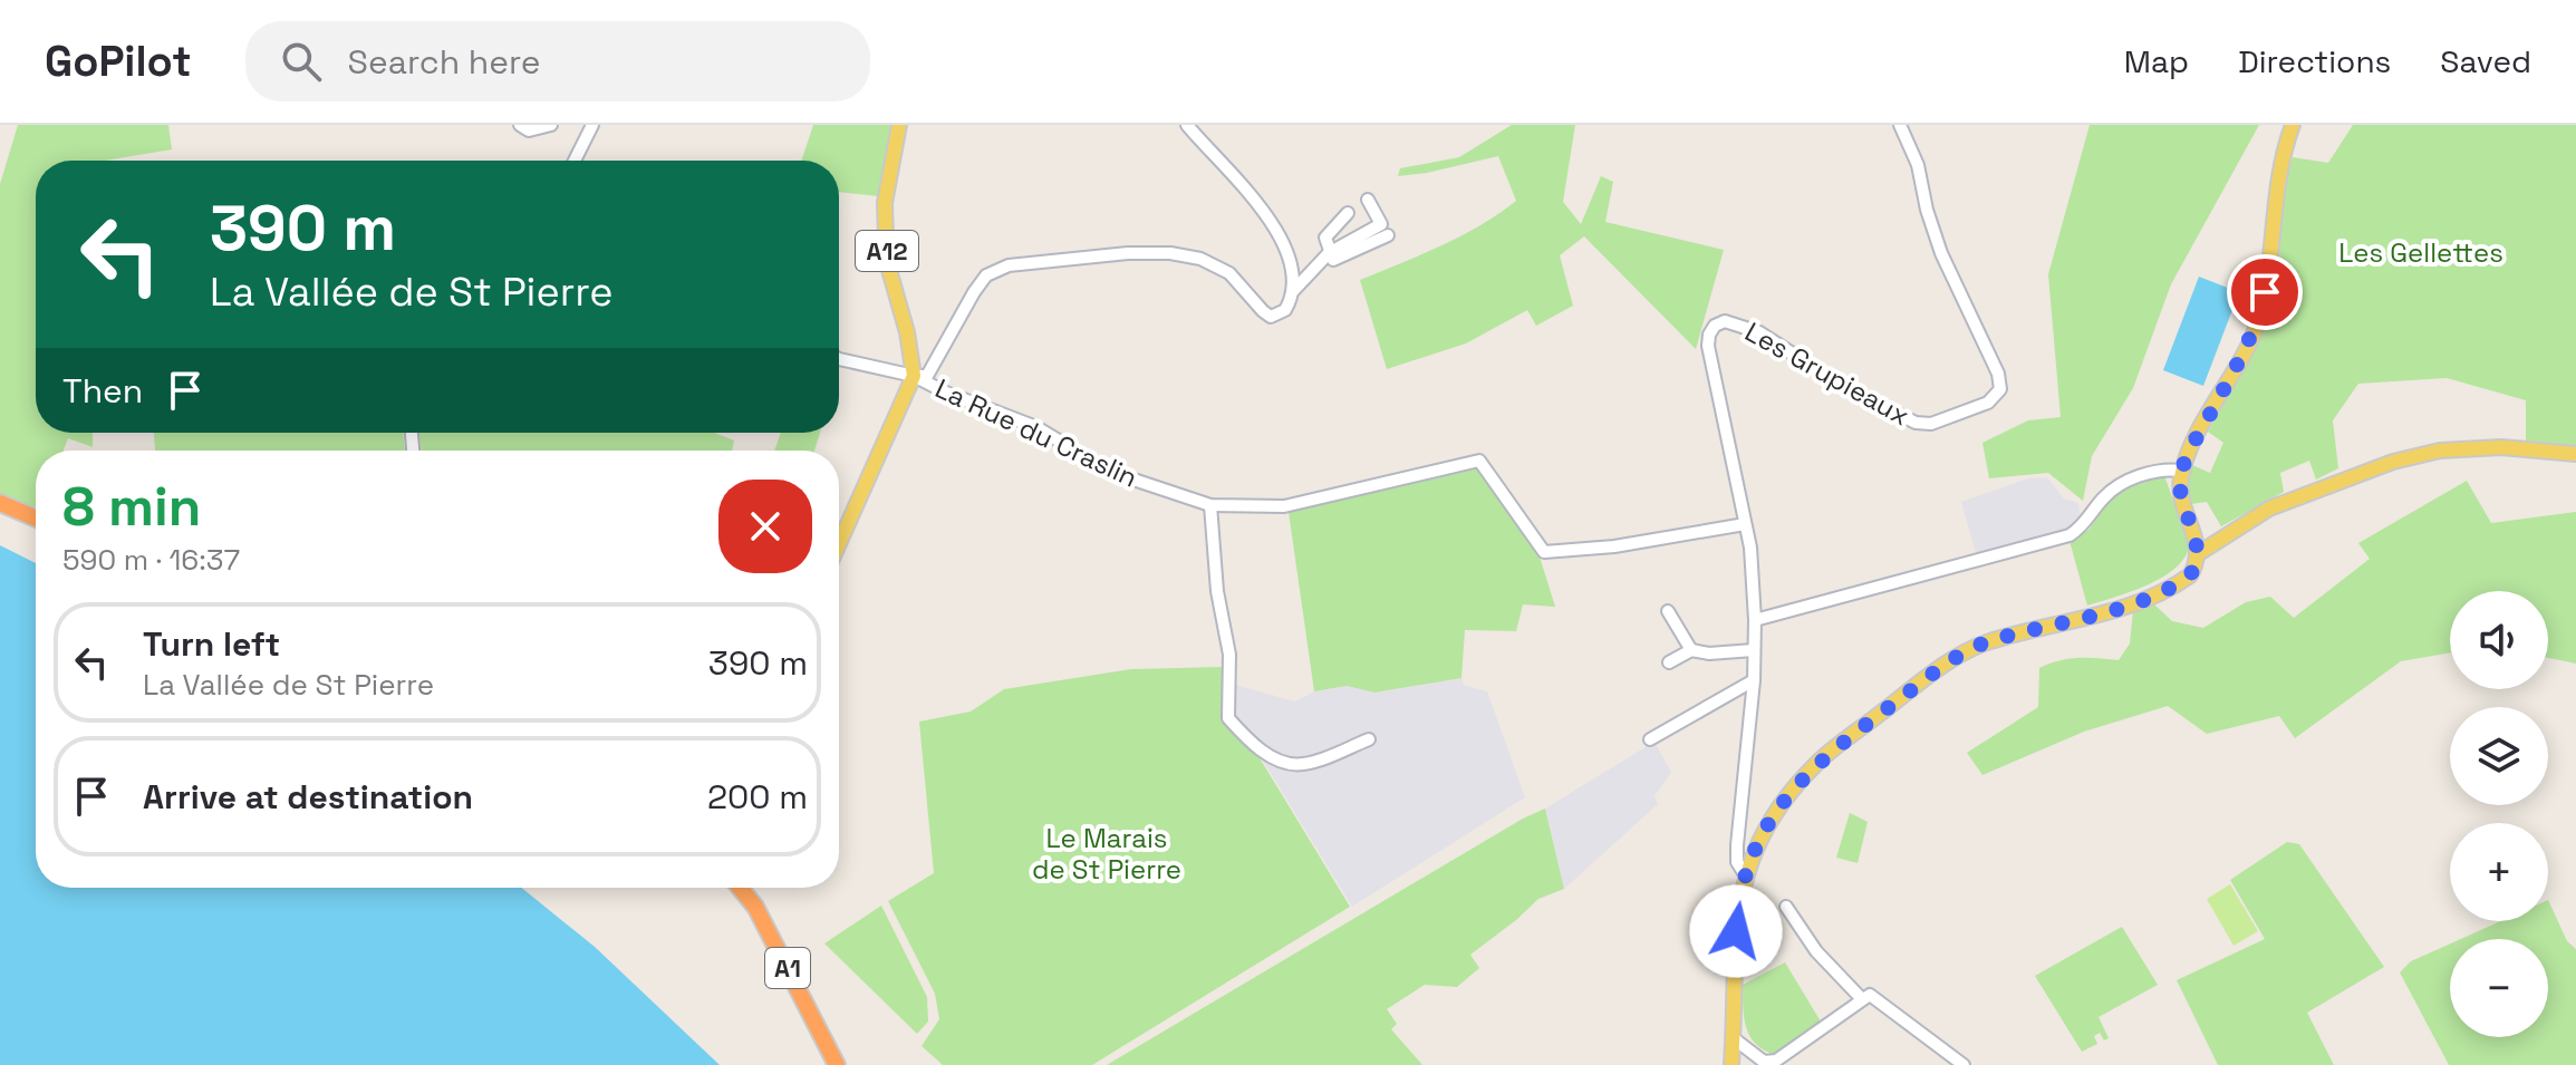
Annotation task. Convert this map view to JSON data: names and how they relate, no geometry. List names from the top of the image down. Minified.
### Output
{"streets":{"highway":["A1"],"main road":["A12"],"street":["Les Grupieaux","La Rue du Craslin"]},"crossings":[["A12","La Rue du Craslin"],["Les Grupieaux","La Rue du Craslin"]],"parks":["Les Gellettes","Le Marais de St Pierre"],"page":{"header":"GoPilot","search":"Search here","nav":["Map","Directions","Saved"],"turn":["390 m","La Vallée de St Pierre"],"then":"Then","heading":["8 min","590 m · 16:37"],"map_buttons":["+","−"],"list":[{"name":"Turn left","note":"La Vallée de St Pierre","value":"390 m"},{"name":"Arrive at destination","value":"200 m"}]}}
